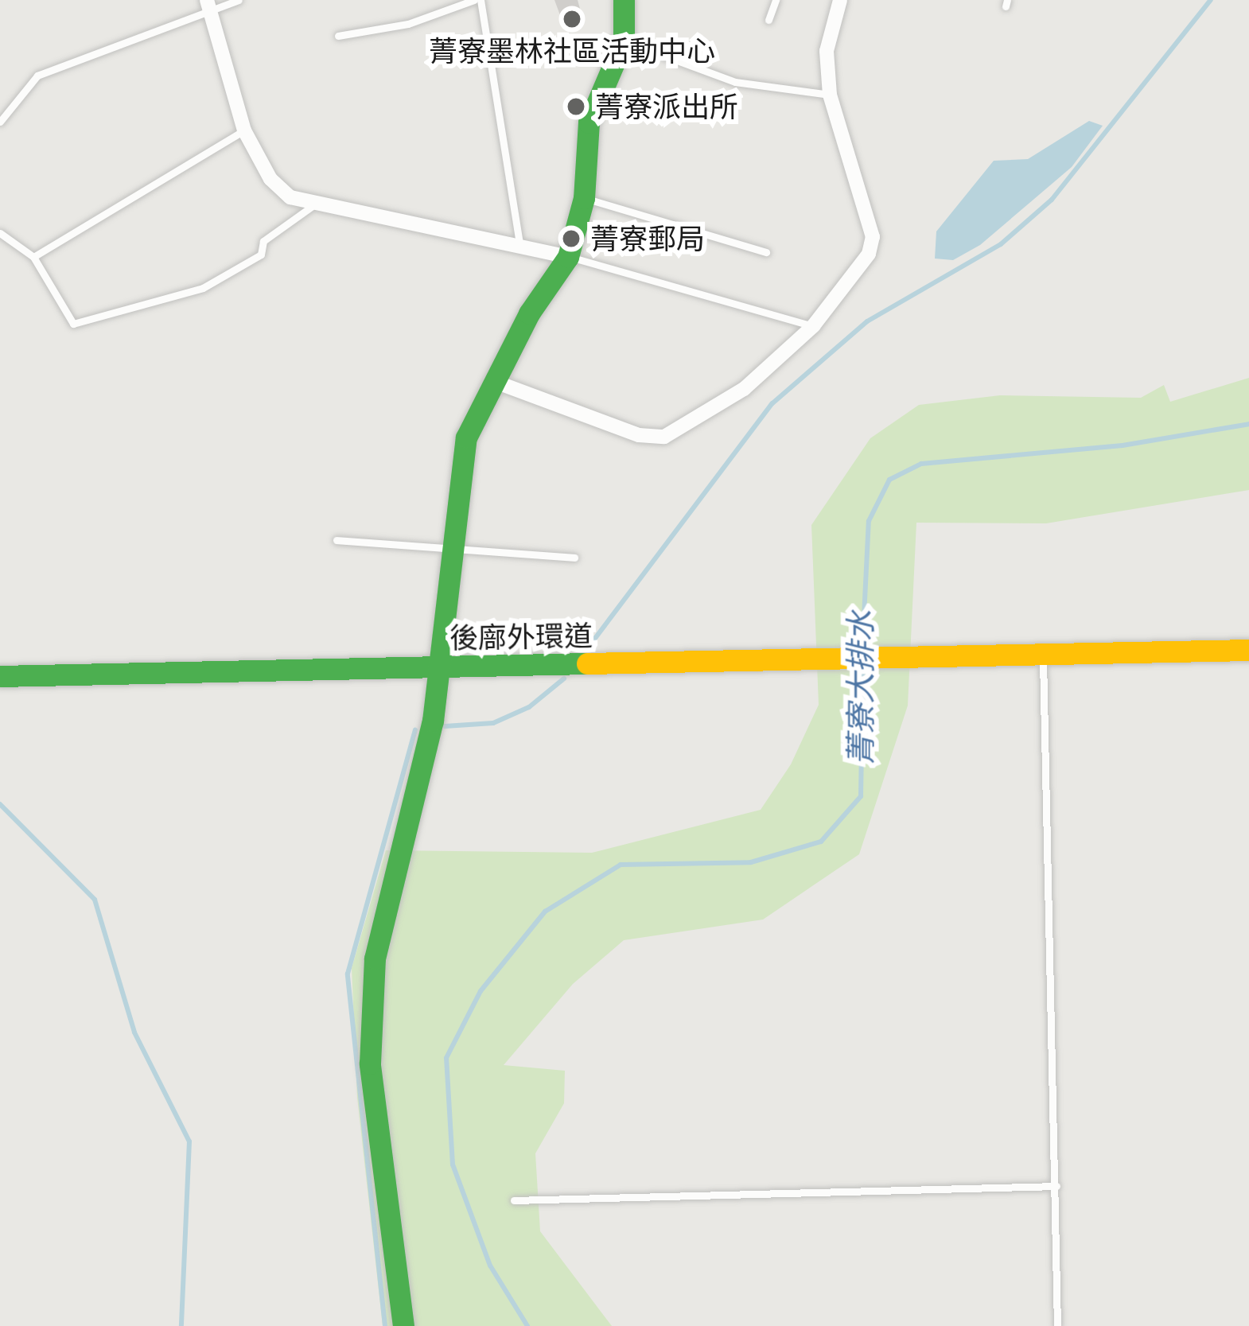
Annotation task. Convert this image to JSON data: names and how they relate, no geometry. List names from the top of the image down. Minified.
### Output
{"streets":{"street":["後廍外環道"]},"water":["菁寮大排水"],"places":["菁寮墨林社區活動中心","菁寮派出所","菁寮郵局"]}
